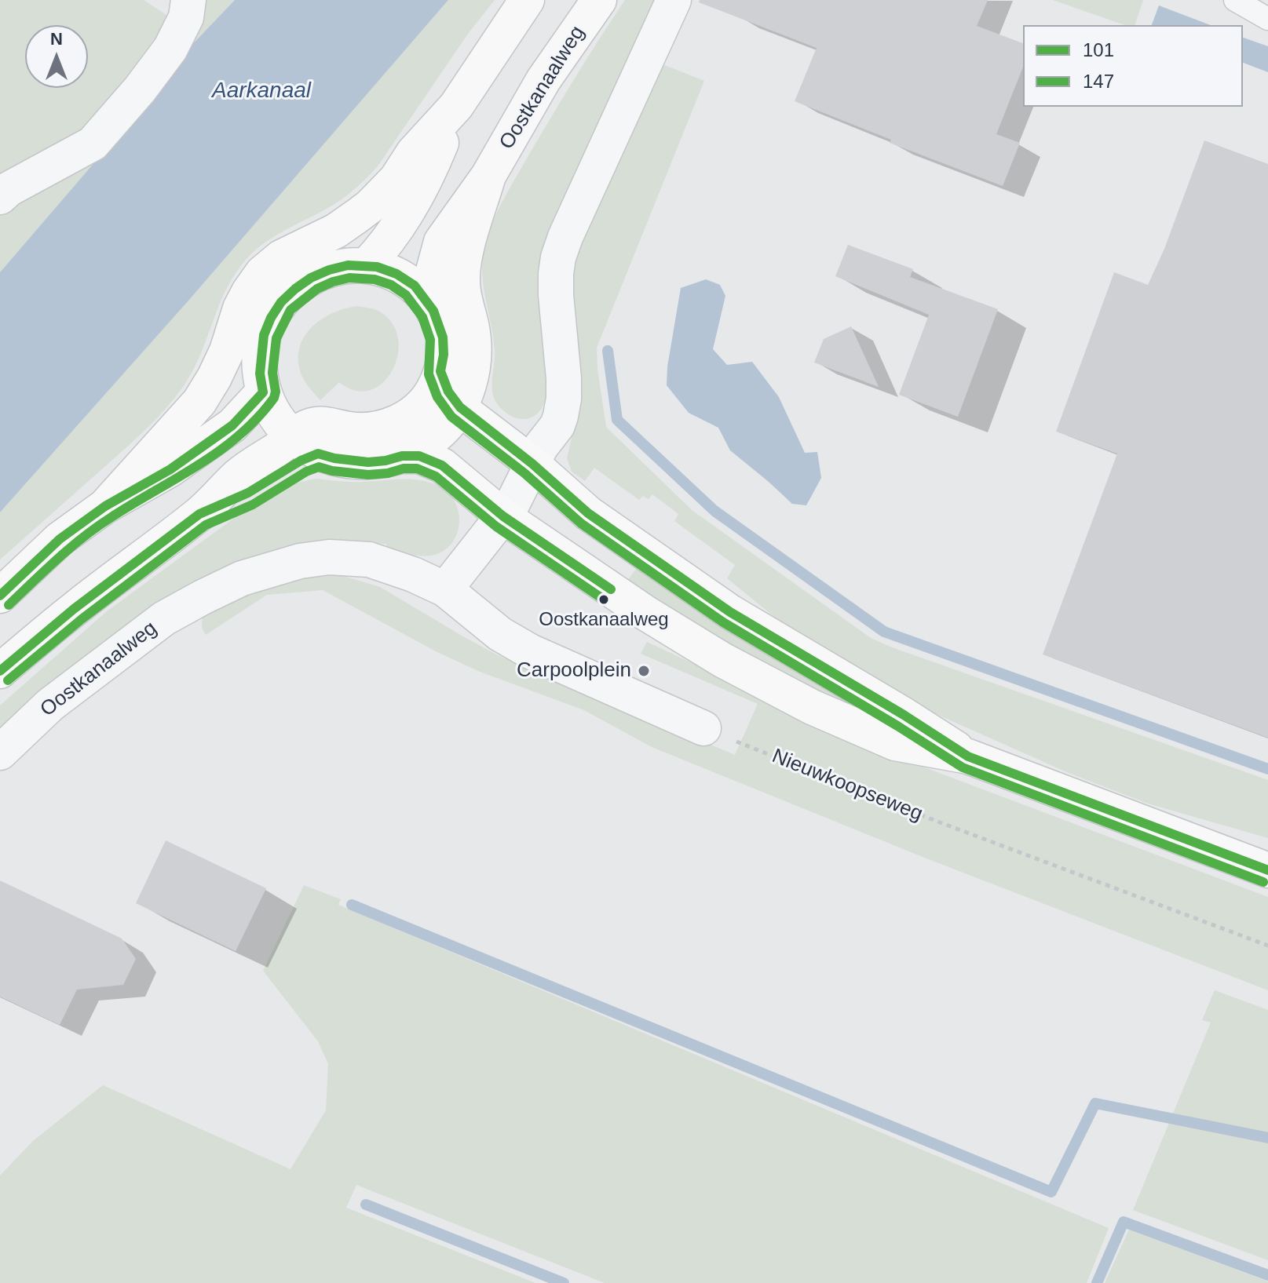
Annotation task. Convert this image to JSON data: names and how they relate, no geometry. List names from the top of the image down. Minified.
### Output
{"streets":{"main road":["Oostkanaalweg"],"path":["Nieuwkoopseweg"]},"water":["Aarkanaal"],"places":["Oostkanaalweg","Carpoolplein"],"lines":["transit line 101","transit line 147"],"legend":["101","147"],"north":"top"}
